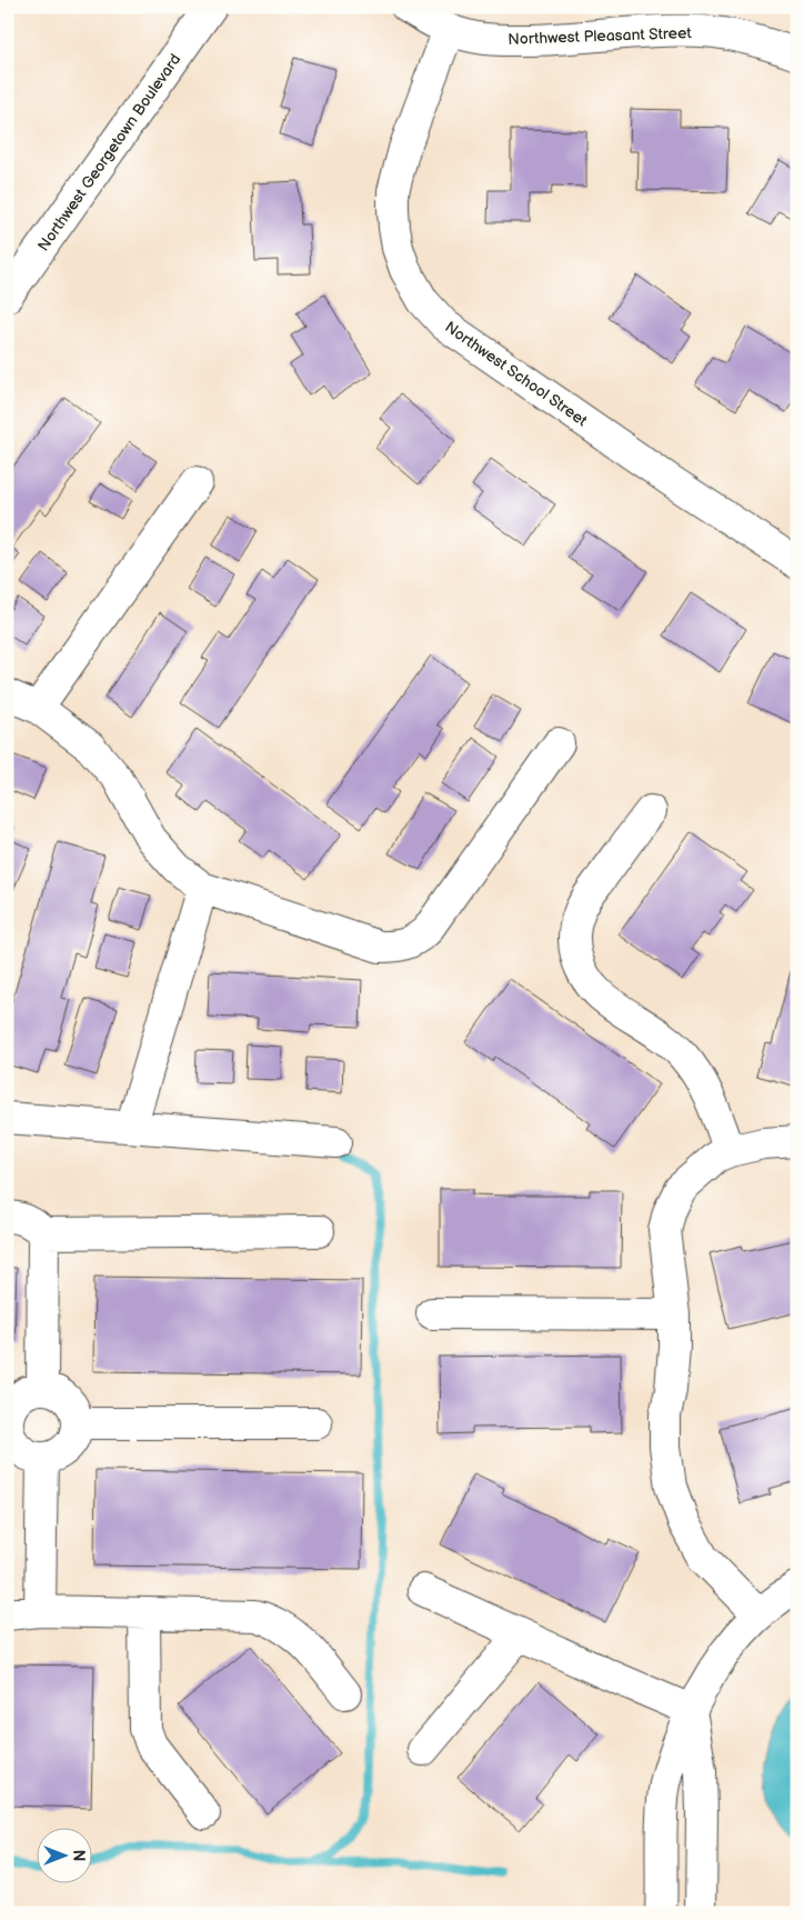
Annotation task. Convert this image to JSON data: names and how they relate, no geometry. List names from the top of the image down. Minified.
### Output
{"streets":{"street":["Northwest Pleasant Street","Northwest Georgetown Boulevard","Northwest School Street"]},"crossings":[["Northwest Pleasant Street","Northwest School Street"]],"north":"right"}
